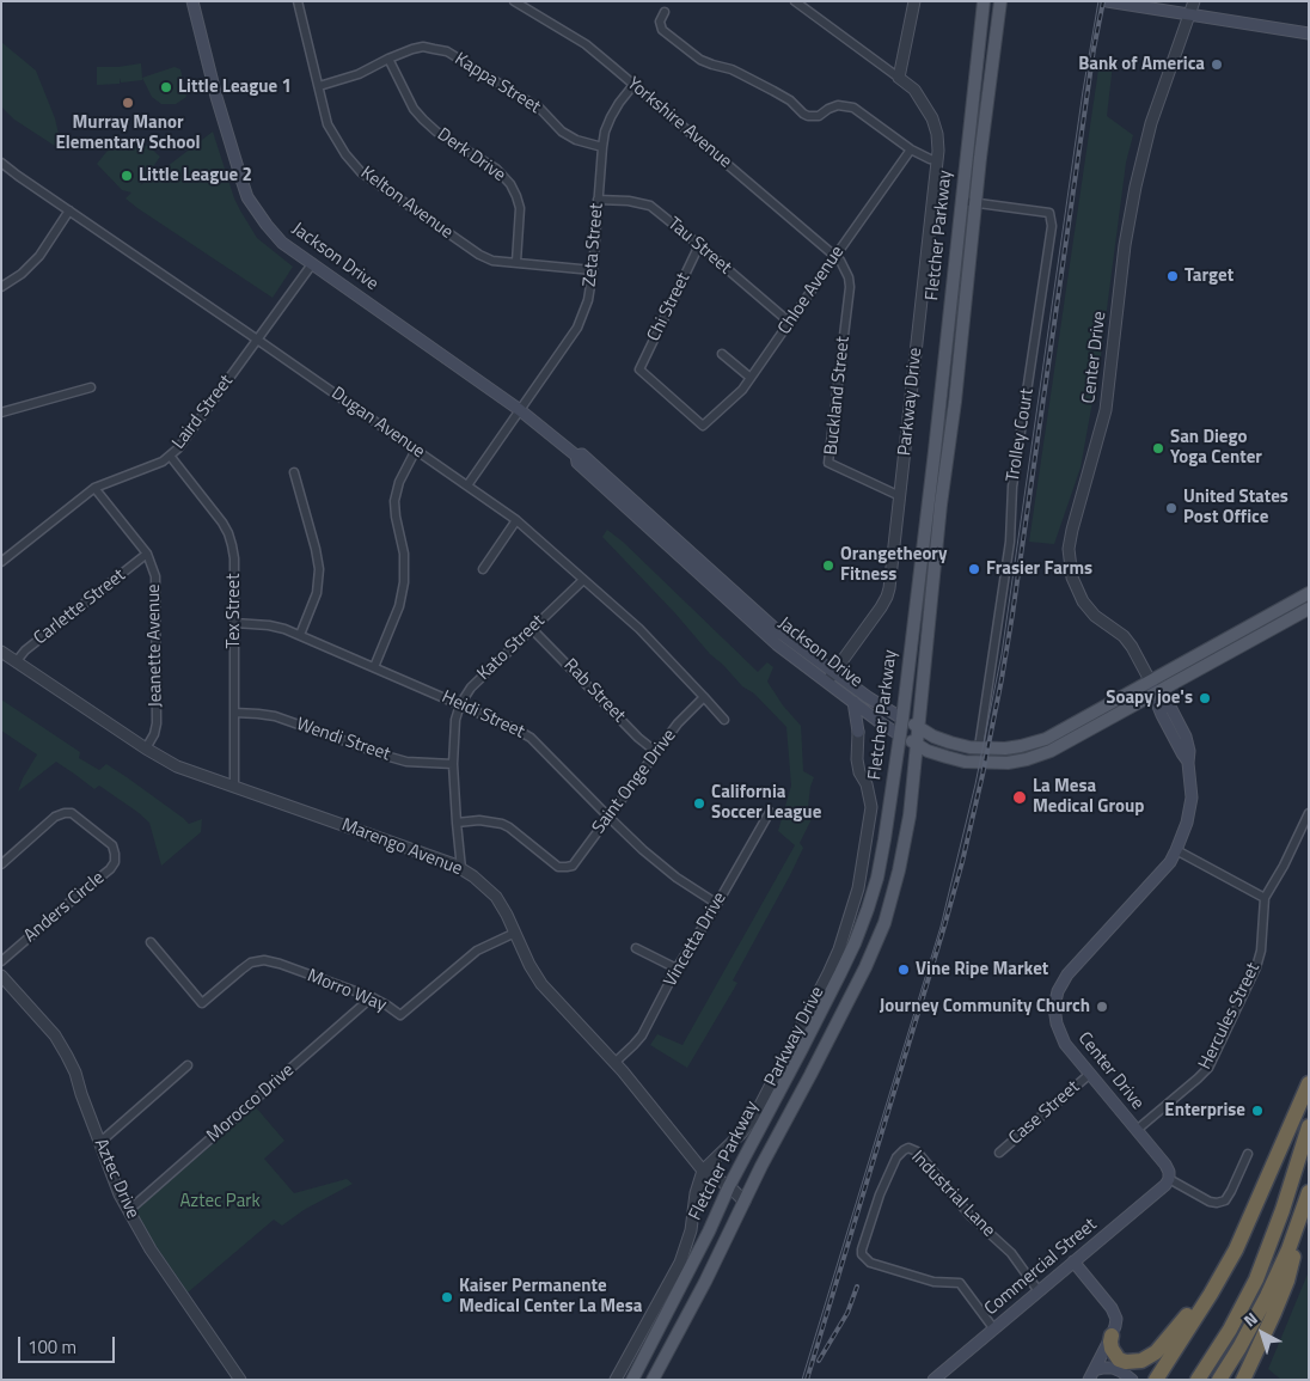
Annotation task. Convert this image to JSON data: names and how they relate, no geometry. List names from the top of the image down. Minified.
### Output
{"streets":{"main road":["Fletcher Parkway","Jackson Drive","Center Drive","Commercial Street"],"street":["Kappa Street","Yorkshire Avenue","Derk Drive","Kelton Avenue","Zeta Street","Tau Street","Chloe Avenue","Chi Street","Buckland Street","Parkway Drive","Laird Street","Dugan Avenue","Trolley Court","Carlette Street","Tex Street","Jeanette Avenue","Kato Street","Rab Street","Heidi Street","Wendi Street","Saint Onge Drive","Marengo Avenue","Anders Circle","Vincetta Drive","Morro Way","Hercules Street","Morocco Drive","Case Street","Aztec Drive","Industrial Lane"]},"crossings":[["Kappa Street","Derk Drive"],["Kappa Street","Kelton Avenue"],["Kappa Street","Zeta Street"],["Yorkshire Avenue","Zeta Street"],["Yorkshire Avenue","Chloe Avenue"],["Yorkshire Avenue","Buckland Street"],["Derk Drive","Kelton Avenue"],["Kelton Avenue","Zeta Street"],["Fletcher Parkway","Jackson Drive"],["Fletcher Parkway","Trolley Court"],["Fletcher Parkway","Marengo Avenue"],["Zeta Street","Tau Street"],["Zeta Street","Jackson Drive"],["Zeta Street","Dugan Avenue"],["Tau Street","Chloe Avenue"],["Tau Street","Chi Street"],["Jackson Drive","Center Drive"],["Jackson Drive","Parkway Drive"],["Jackson Drive","Laird Street"],["Jackson Drive","Trolley Court"],["Chloe Avenue","Chi Street"],["Chloe Avenue","Buckland Street"],["Center Drive","Hercules Street"],["Center Drive","Case Street"],["Center Drive","Commercial Street"],["Buckland Street","Parkway Drive"],["Parkway Drive","Marengo Avenue"],["Laird Street","Dugan Avenue"],["Laird Street","Tex Street"],["Laird Street","Jeanette Avenue"],["Dugan Avenue","Kato Street"],["Dugan Avenue","Saint Onge Drive"],["Carlette Street","Jeanette Avenue"],["Carlette Street","Marengo Avenue"],["Tex Street","Heidi Street"],["Tex Street","Wendi Street"],["Tex Street","Marengo Avenue"],["Jeanette Avenue","Marengo Avenue"],["Kato Street","Rab Street"],["Kato Street","Heidi Street"],["Kato Street","Wendi Street"],["Kato Street","Saint Onge Drive"],["Kato Street","Marengo Avenue"],["Rab Street","Saint Onge Drive"],["Heidi Street","Saint Onge Drive"],["Heidi Street","Vincetta Drive"],["Marengo Avenue","Vincetta Drive"],["Marengo Avenue","Morro Way"],["Morro Way","Morocco Drive"],["Morocco Drive","Aztec Drive"],["Industrial Lane","Commercial Street"]],"parks":["Aztec Park"],"places":["Bank of America","Little League 1","Murray Manor Elementary School","Little League 2","Target","San Diego Yoga Center","United States Post Office","Orangetheory Fitness","Frasier Farms","Soapy joe's","La Mesa Medical Group","California Soccer League","Vine Ripe Market","Journey Community Church","Enterprise","Kaiser Permanente Medical Center La Mesa"],"scale_bar":"100 m","north":"top left"}
